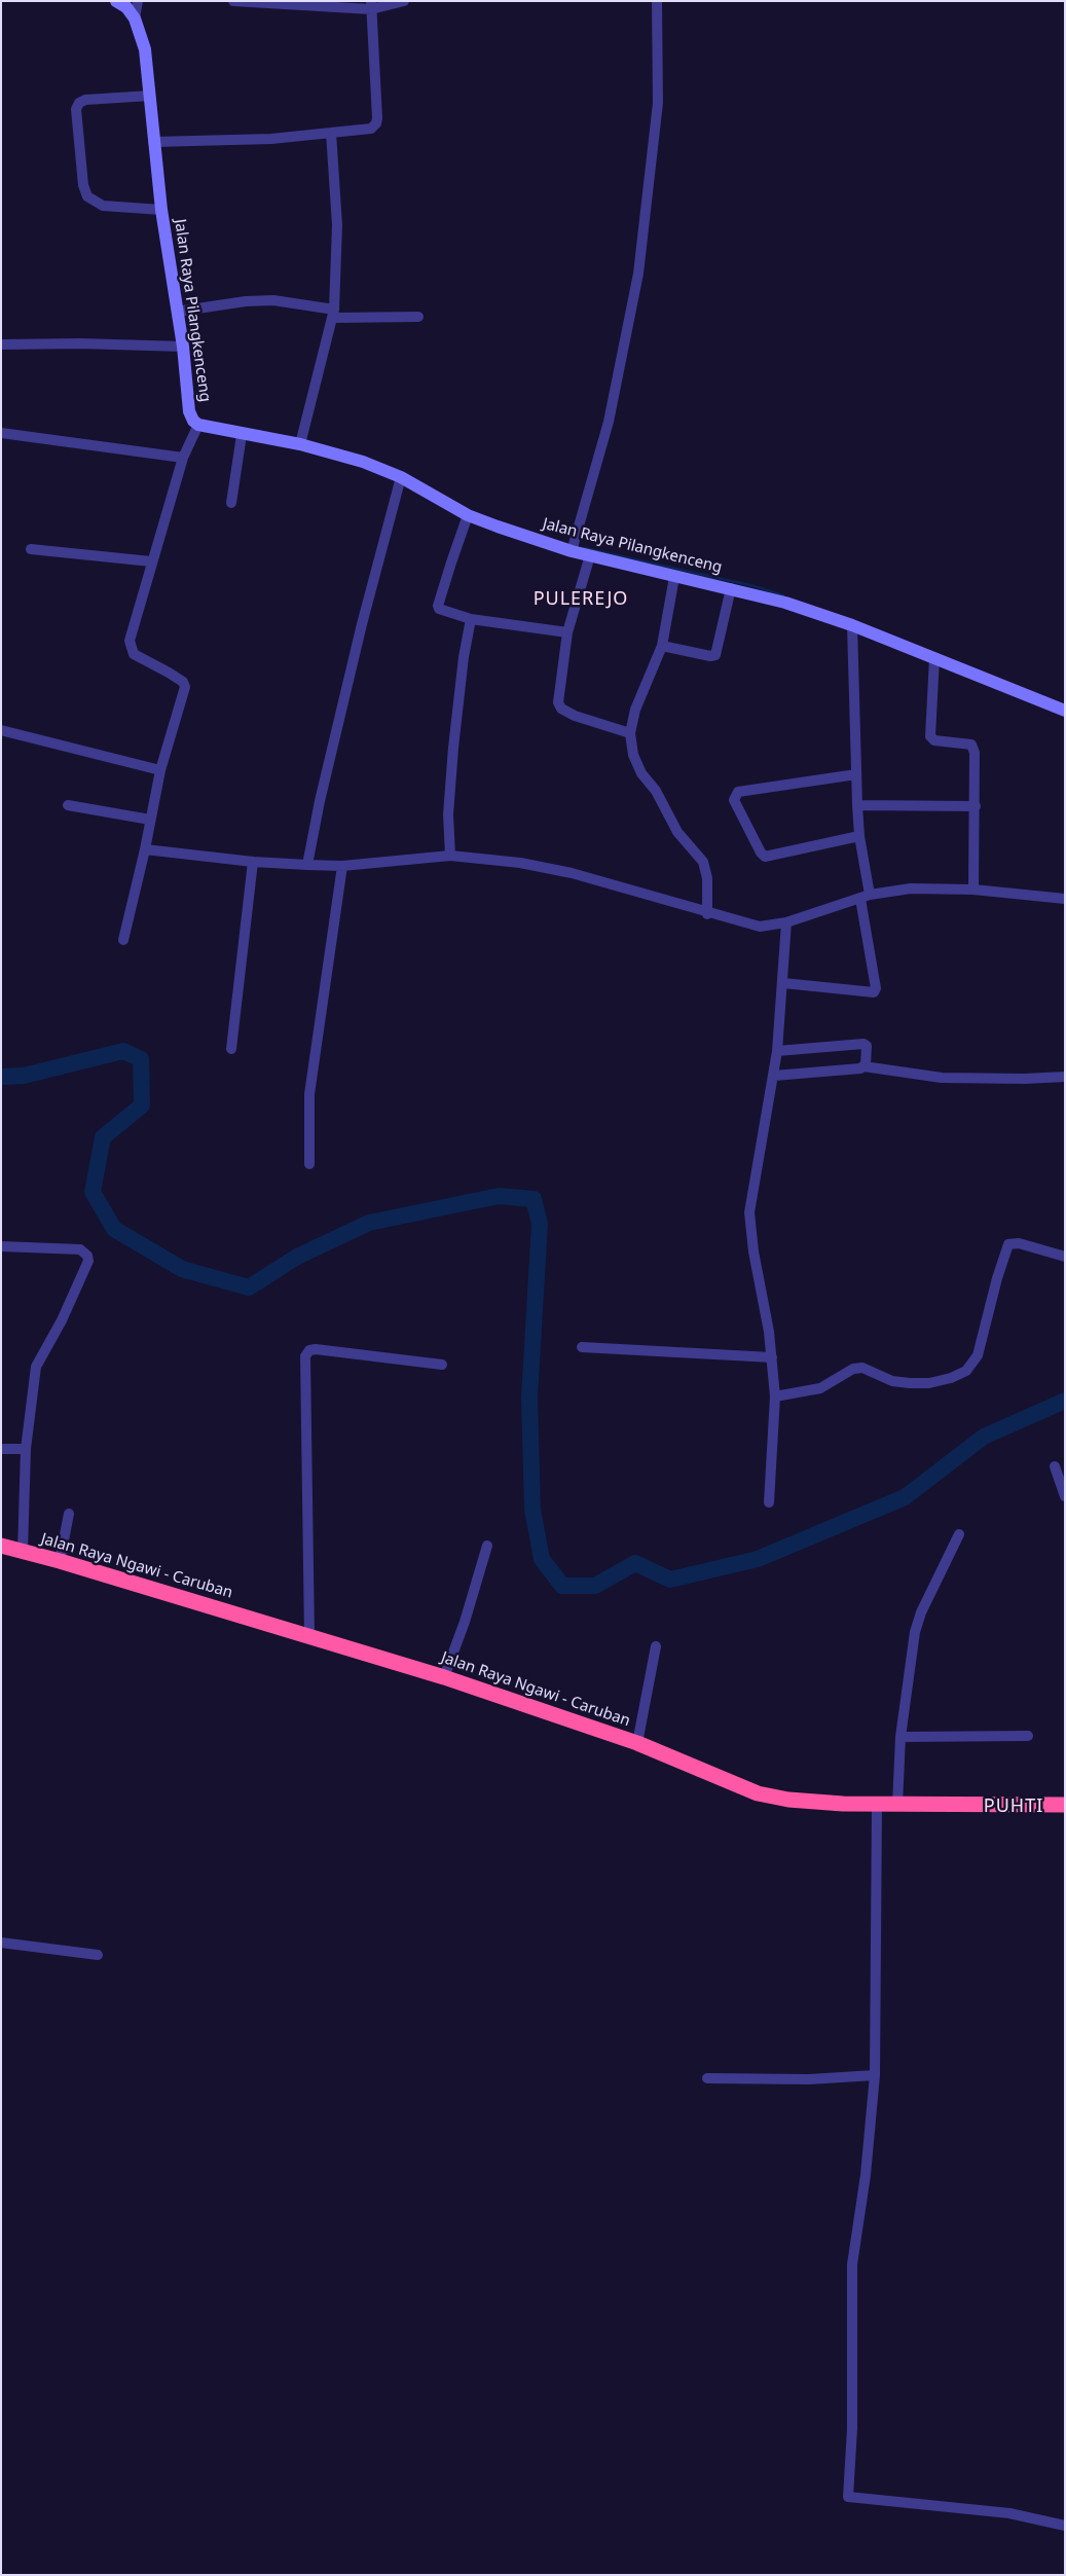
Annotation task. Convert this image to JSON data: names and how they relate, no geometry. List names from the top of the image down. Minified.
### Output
{"streets":{"highway":["Jalan Raya Ngawi - Caruban"],"main road":["Jalan Raya Pilangkenceng"]},"districts":["PULEREJO","PUHTI"]}
